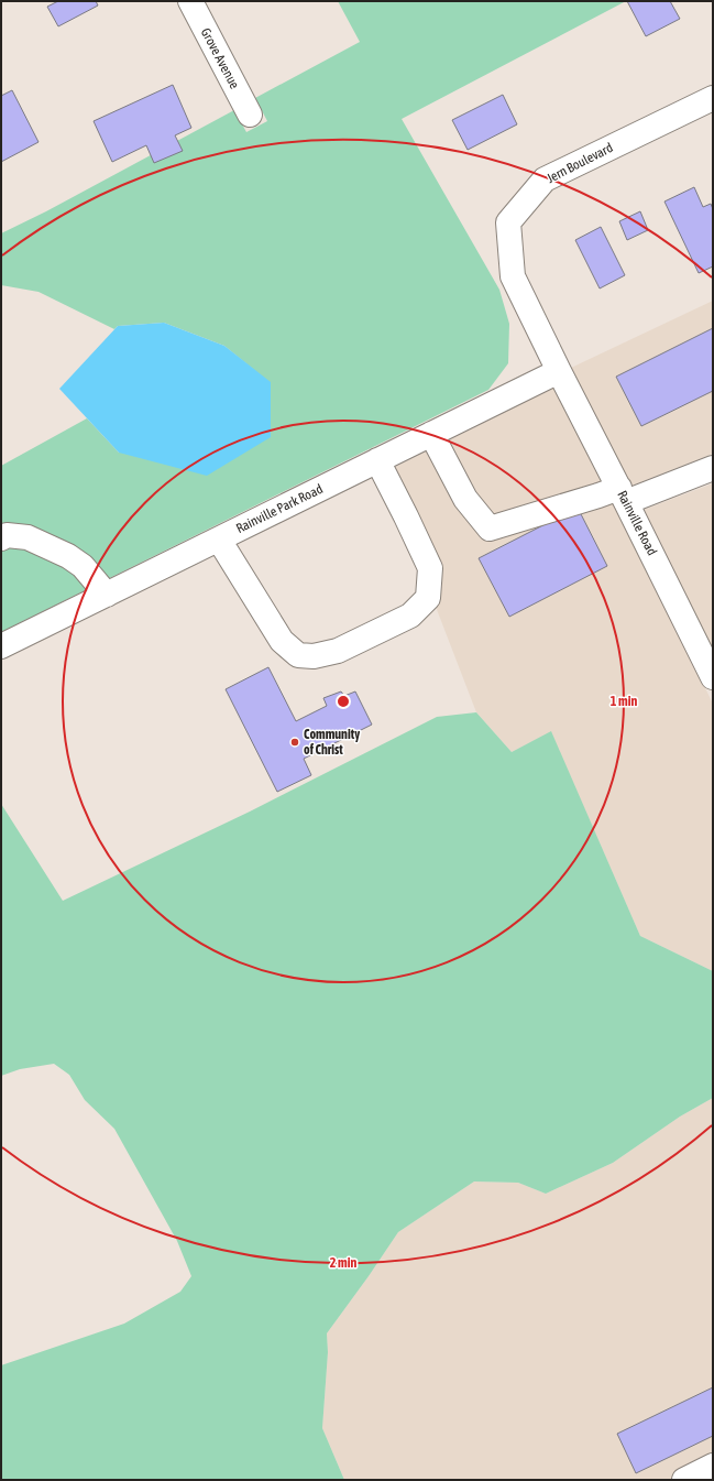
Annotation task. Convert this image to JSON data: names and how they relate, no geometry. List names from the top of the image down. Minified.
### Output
{"streets":{"street":["Grove Avenue","Jern Boulevard","Rainville Park Road","Rainville Road"]},"crossings":[["Jern Boulevard","Rainville Park Road"],["Jern Boulevard","Rainville Road"],["Rainville Park Road","Rainville Road"]],"places":["Community of Christ"],"rings":["1 min","2 min"]}
